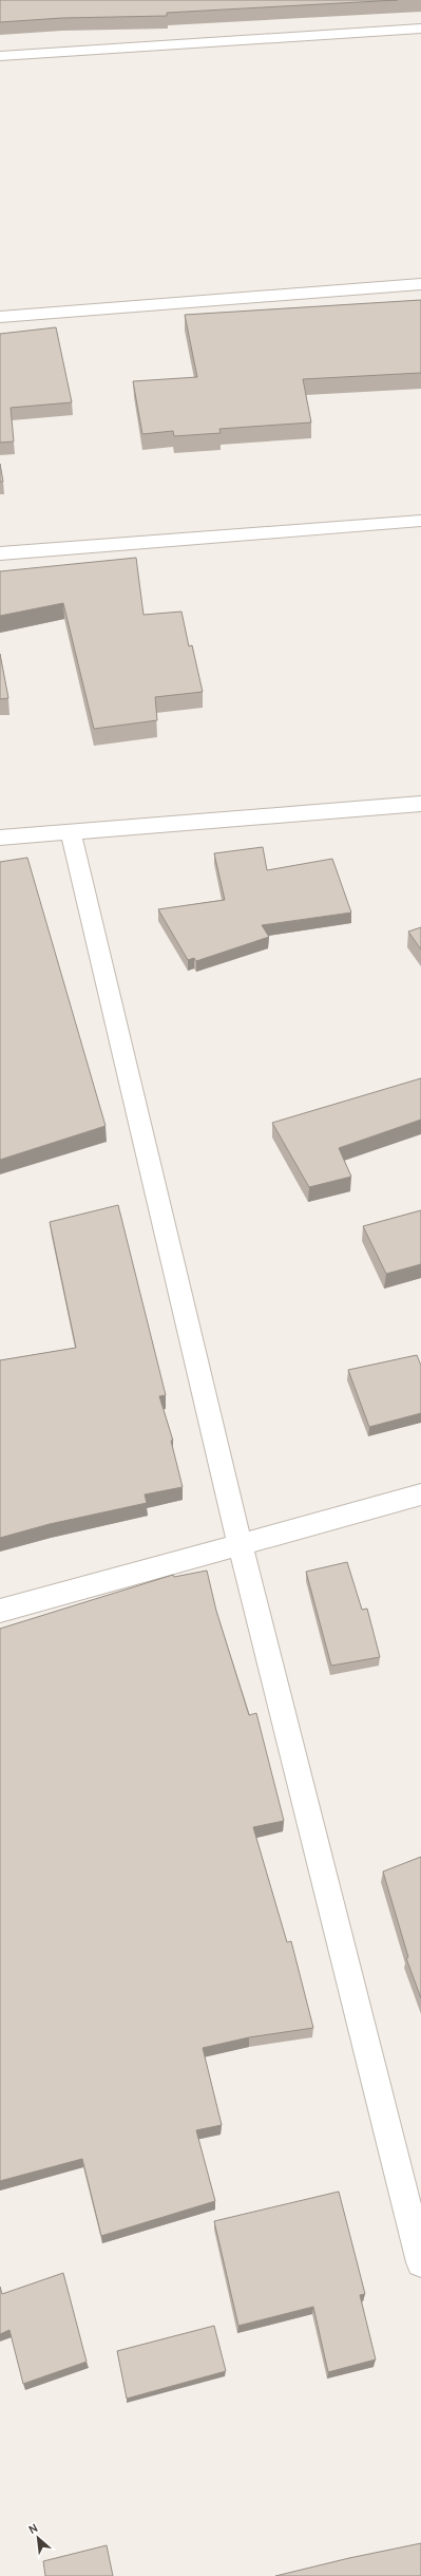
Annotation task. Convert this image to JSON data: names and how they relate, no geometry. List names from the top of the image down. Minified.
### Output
{"north":"top left"}
